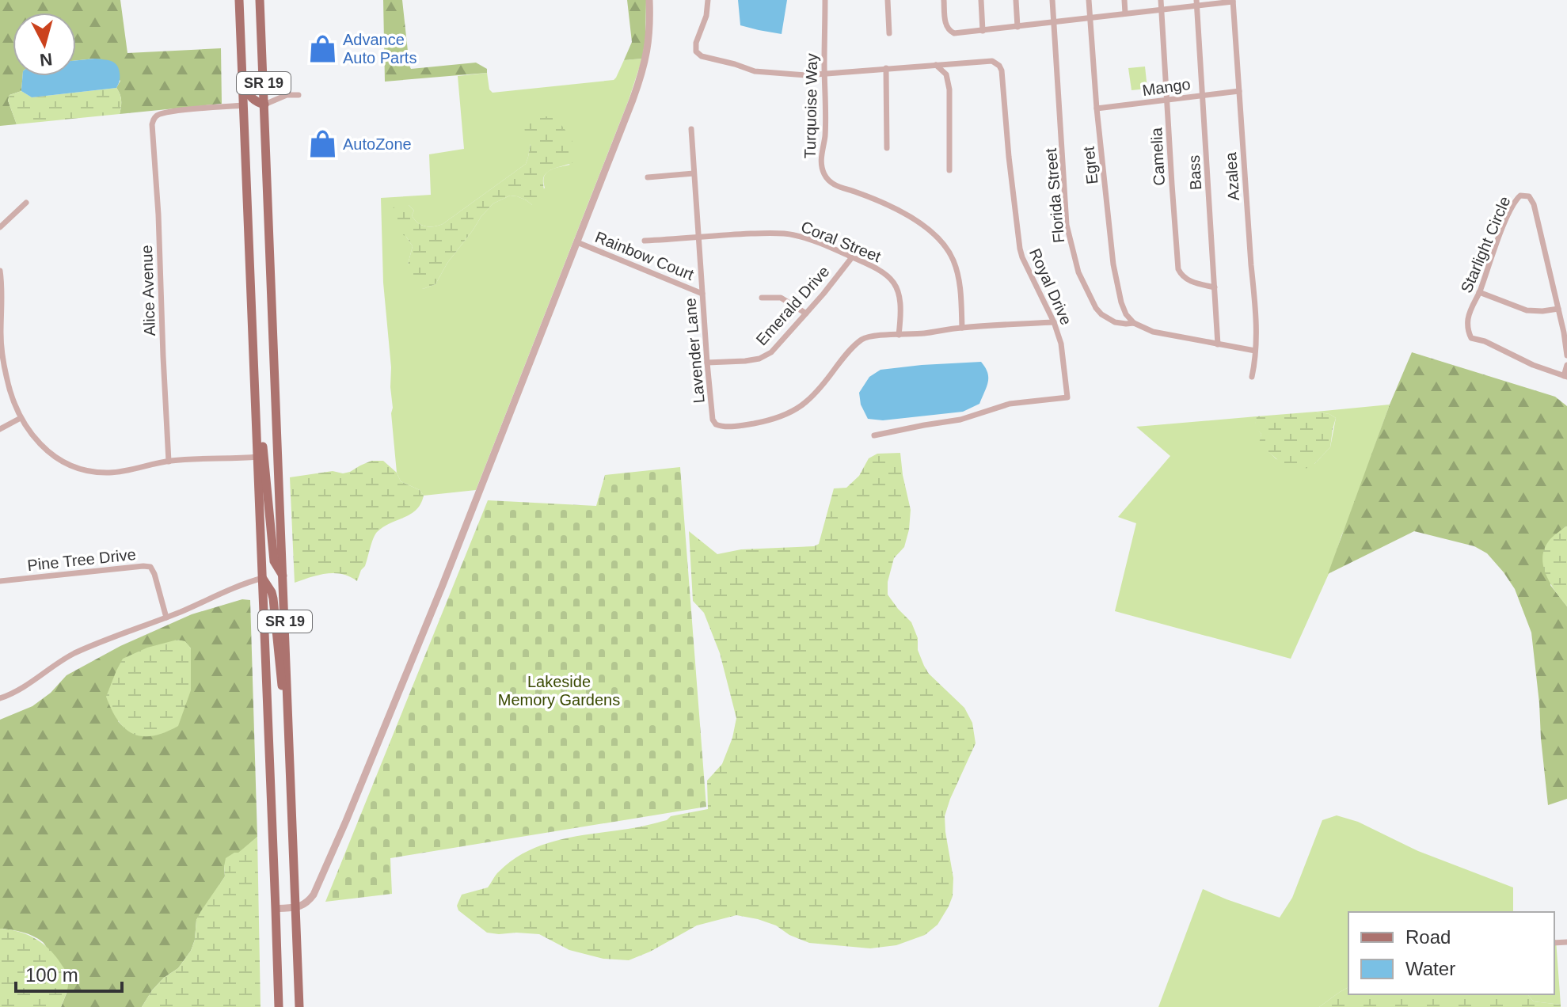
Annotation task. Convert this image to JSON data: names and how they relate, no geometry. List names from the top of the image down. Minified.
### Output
{"streets":{"main road":["SR 19"],"street":["Mango","Turquoise Way","Camelia","Egret","Bass","Azalea","Florida Street","Coral Street","Starlight Circle","Rainbow Court","Royal Drive","Alice Avenue","Emerald Drive","Lavender Lane","Pine Tree Drive"]},"crossings":[["SR 19","Alice Avenue"],["Mango","Camelia"],["Mango","Egret"],["Mango","Bass"],["Mango","Azalea"],["Turquoise Way","Royal Drive"],["Turquoise Way","Lavender Lane"],["Camelia","Bass"],["Egret","Florida Street"],["Bass","Florida Street"],["Azalea","Florida Street"],["Coral Street","Emerald Drive"],["Coral Street","Lavender Lane"],["Rainbow Court","Lavender Lane"],["Royal Drive","Lavender Lane"],["Emerald Drive","Lavender Lane"]],"parks":["Lakeside Memory Gardens"],"places":{"shop":["Advance Auto Parts","AutoZone"]},"legend":["Road","Water"],"scale_bar":"100 m","north":"bottom"}
